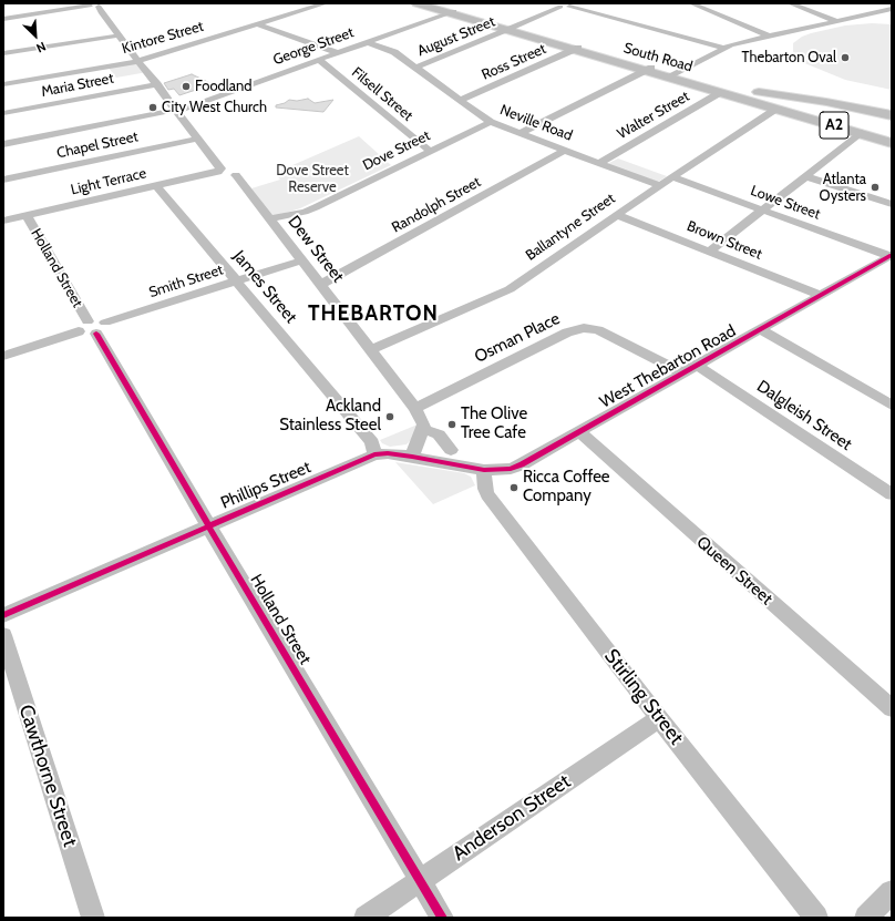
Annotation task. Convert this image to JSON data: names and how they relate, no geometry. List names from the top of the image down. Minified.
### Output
{"streets":{"highway":["South Road","A2"],"street":["August Street","Kintore Street","George Street","Ross Street","Maria Street","Filsell Street","Walter Street","Neville Road","Chapel Street","Dove Street","Light Terrace","Lowe Street","Randolph Street","Ballantyne Street","Brown Street","Dew Street","Holland Street","Smith Street","James Street","Osman Place","West Thebarton Road","Dalgleish Street","Phillips Street","Queen Street","Stirling Street","Cawthorne Street","Anderson Street"]},"crossings":[["August Street","South Road"],["August Street","Neville Road"],["George Street","South Road"],["George Street","Filsell Street"],["George Street","Neville Road"],["South Road","Ross Street"],["South Road","Walter Street"],["South Road","Ballantyne Street"],["Ross Street","Neville Road"],["Filsell Street","Dove Street"],["Walter Street","Neville Road"],["Neville Road","Dove Street"],["Neville Road","Randolph Street"],["Neville Road","Ballantyne Street"],["Chapel Street","Light Terrace"],["Dove Street","Dew Street"],["Light Terrace","Holland Street"],["Light Terrace","James Street"],["Lowe Street","Ballantyne Street"],["Lowe Street","West Thebarton Road"],["Randolph Street","Dew Street"],["Ballantyne Street","Brown Street"],["Ballantyne Street","Dew Street"],["Brown Street","West Thebarton Road"],["Dew Street","Smith Street"],["Dew Street","Osman Place"],["Holland Street","Smith Street"],["Holland Street","Phillips Street"],["Holland Street","Anderson Street"],["Smith Street","James Street"],["James Street","Phillips Street"],["Osman Place","West Thebarton Road"],["West Thebarton Road","Dalgleish Street"],["West Thebarton Road","Phillips Street"],["West Thebarton Road","Queen Street"],["West Thebarton Road","Stirling Street"],["Stirling Street","Anderson Street"]],"districts":["THEBARTON"],"parks":["Dove Street Reserve"],"places":["Thebarton Oval","Foodland","City West Church","Atlanta Oysters","Ackland Stainless Steel","The Olive Tree Cafe","Ricca Coffee Company"],"north":"bottom right"}
